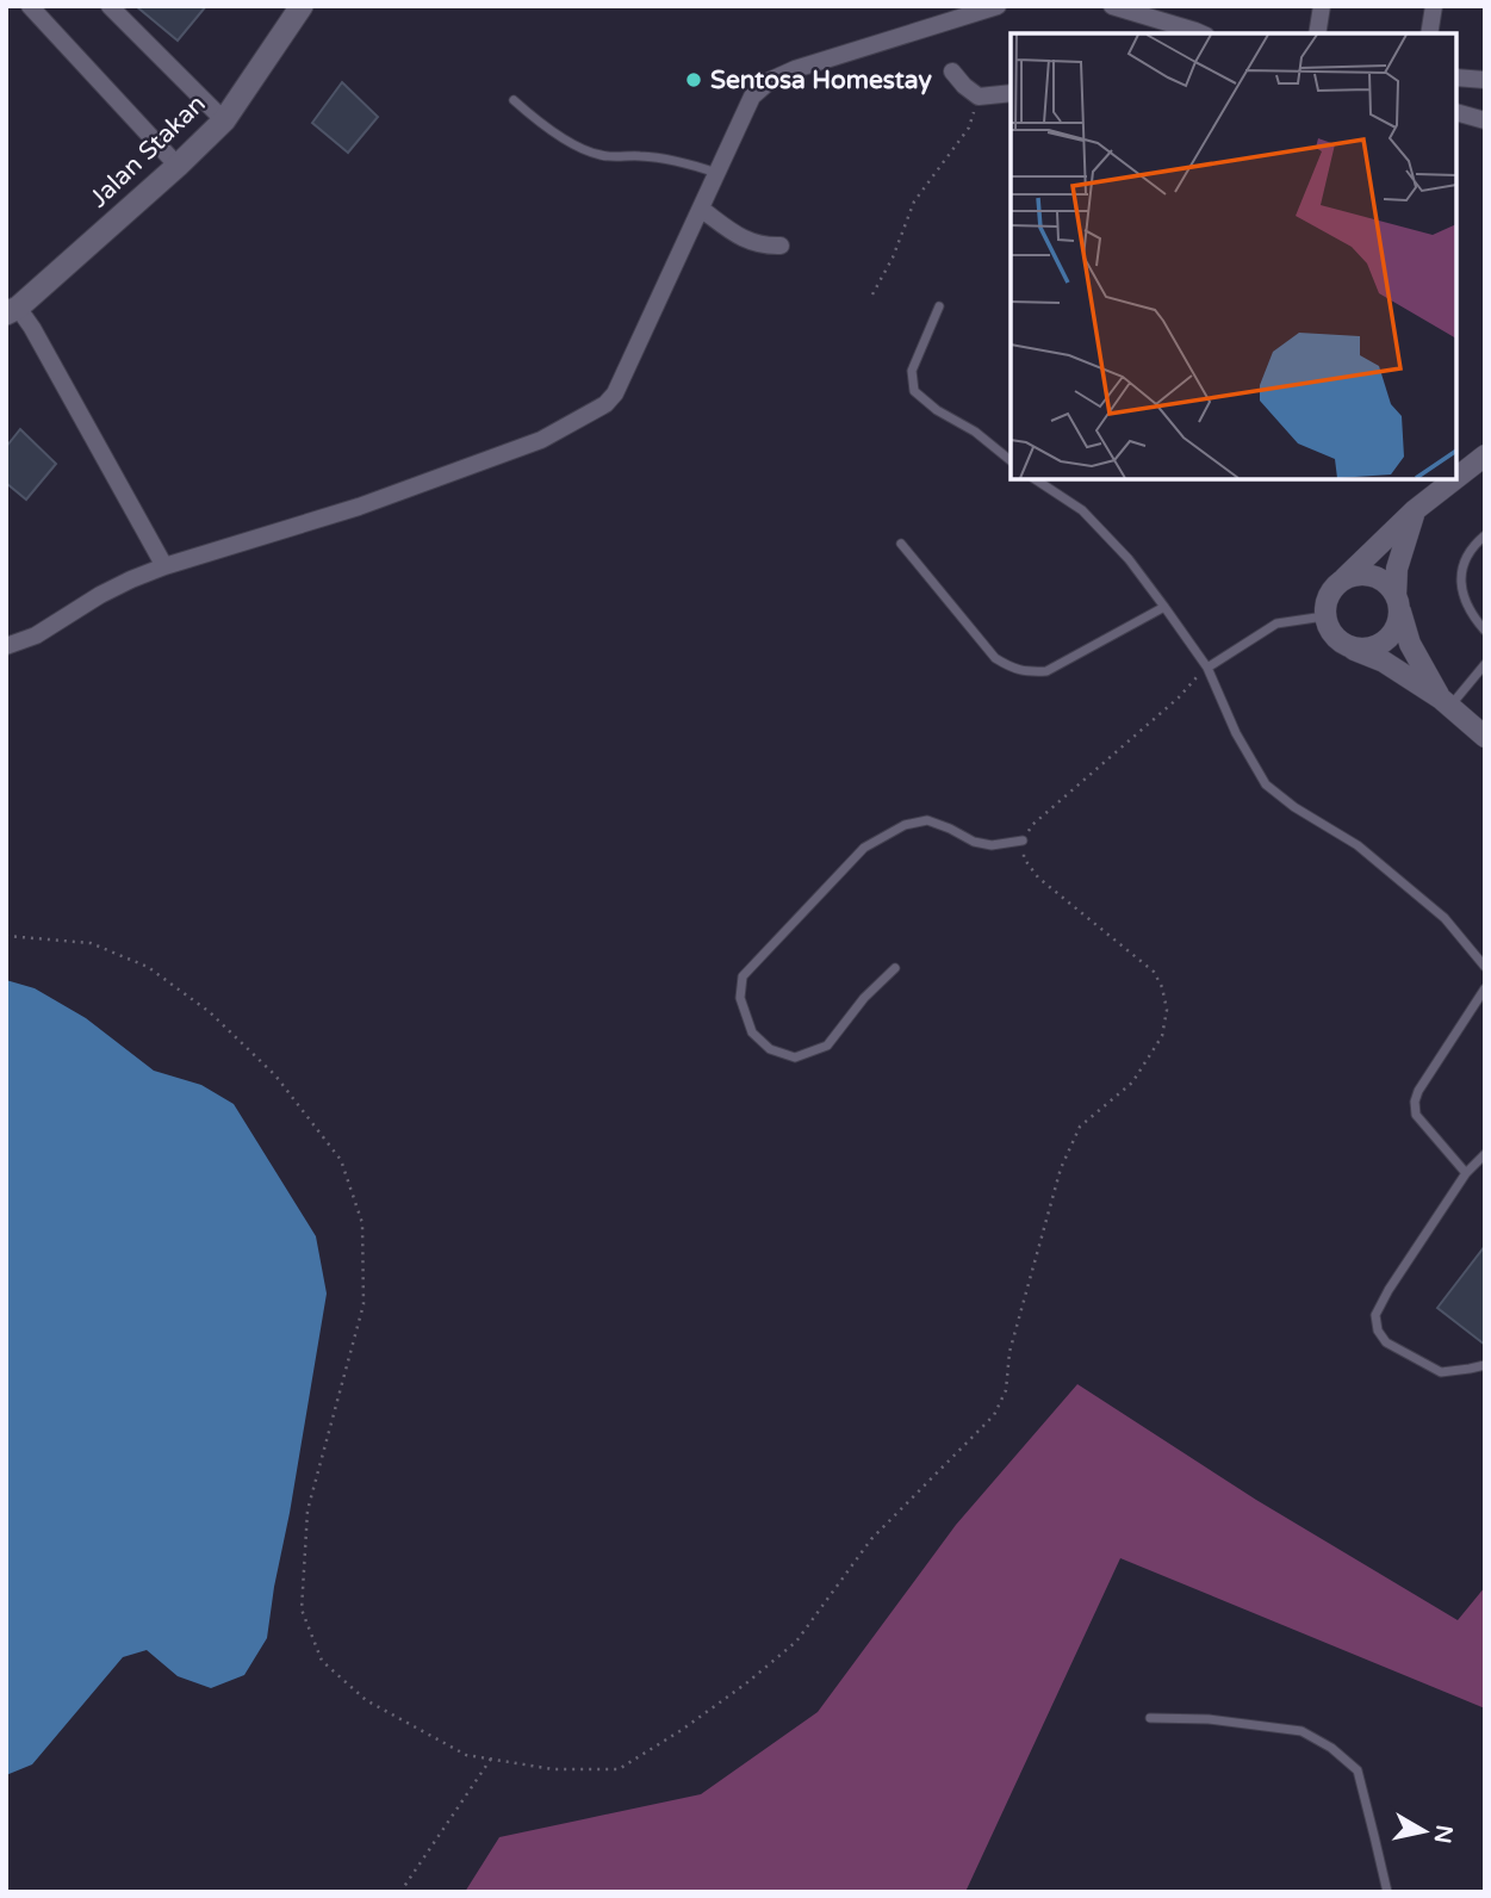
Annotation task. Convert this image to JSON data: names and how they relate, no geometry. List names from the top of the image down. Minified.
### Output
{"streets":{"main road":["Jalan Stakan"]},"places":["Sentosa Homestay"],"north":"right"}
